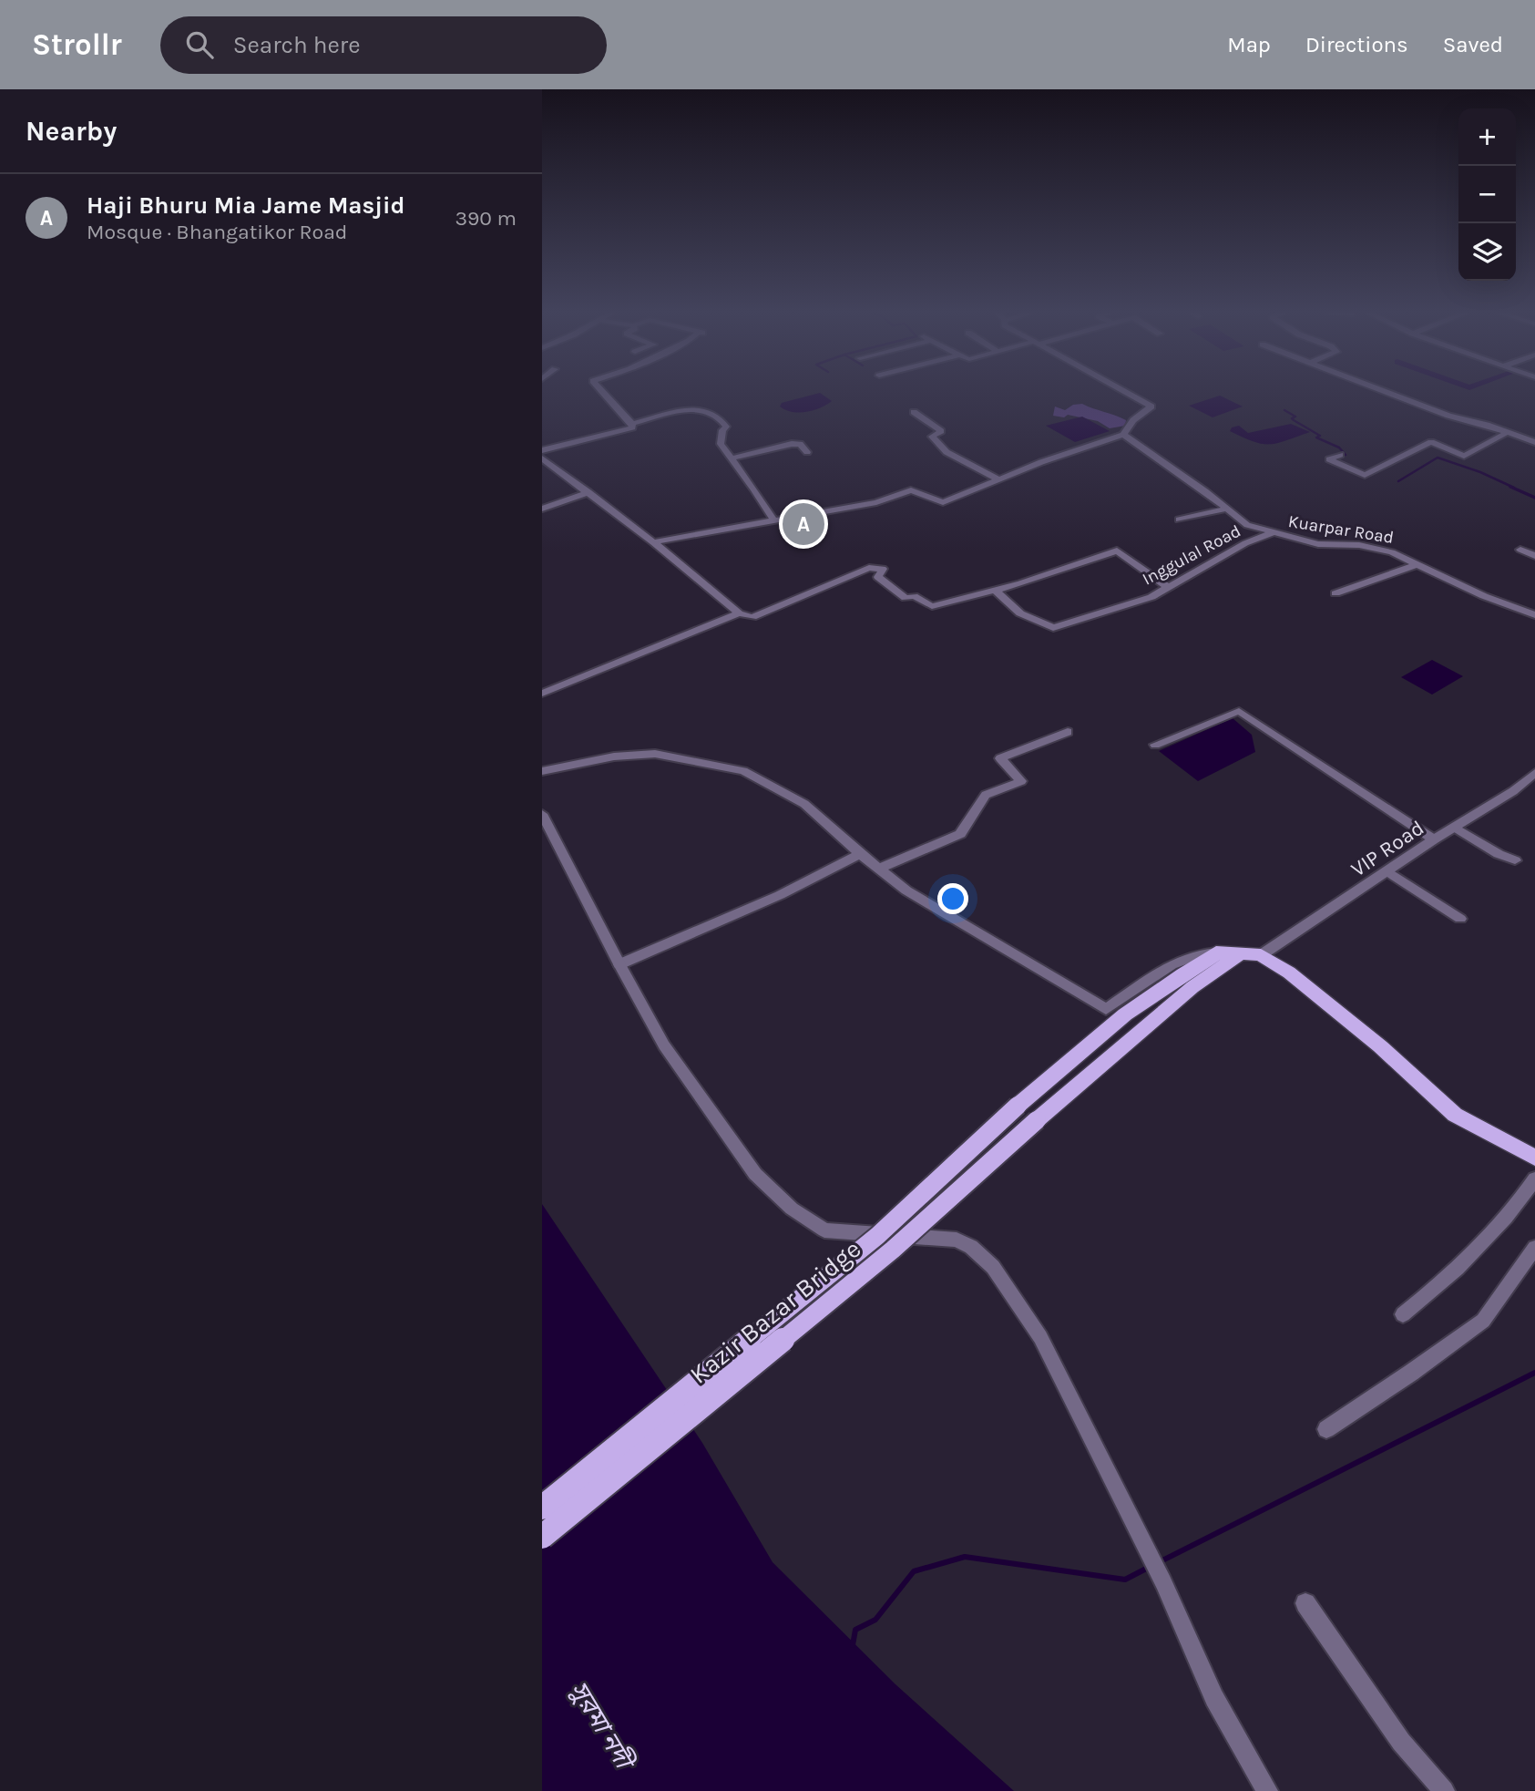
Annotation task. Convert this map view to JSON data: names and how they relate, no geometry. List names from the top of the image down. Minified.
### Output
{"streets":{"main road":["Kazir Bazar Bridge"],"street":["Kuarpar Road","Inggulal Road","VIP Road"]},"crossings":[["Kuarpar Road","Inggulal Road"]],"water":["সুরমা নদী"],"page":{"header":"Strollr","search":"Search here","nav":["Map","Directions","Saved"],"heading":"Nearby","map_buttons":["+","−"],"list":[{"mark":"A","name":"Haji Bhuru Mia Jame Masjid","note":"Mosque · Bhangatikor Road","value":"390 m"}],"pins":"A"}}
